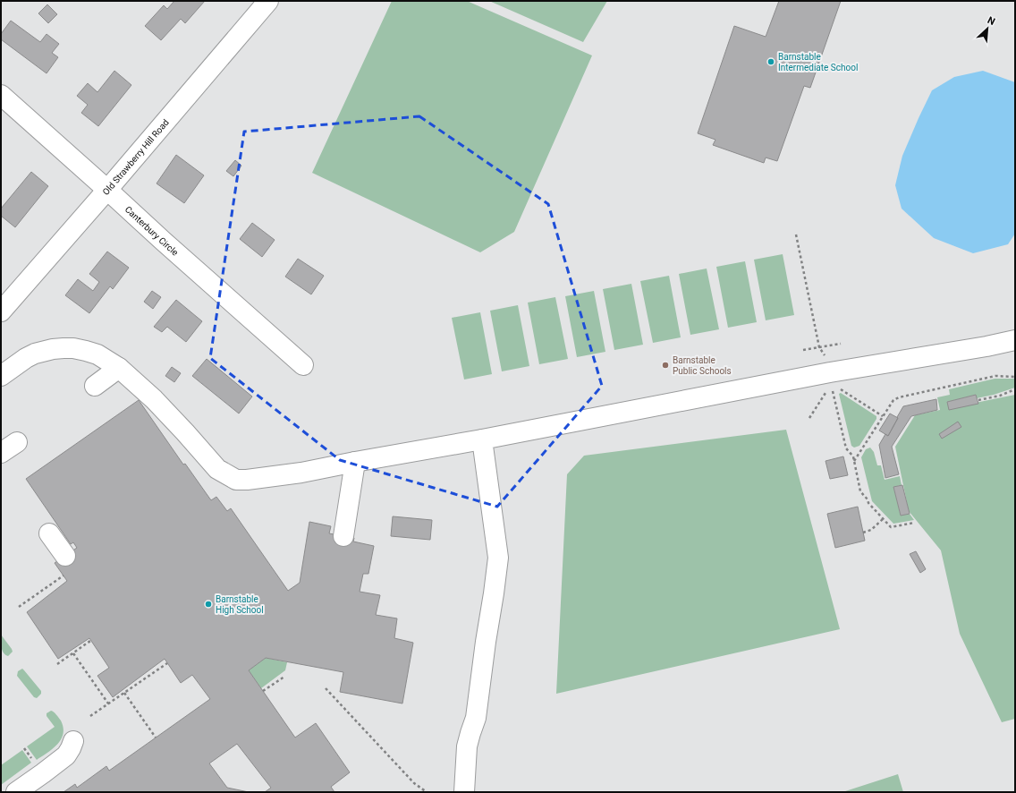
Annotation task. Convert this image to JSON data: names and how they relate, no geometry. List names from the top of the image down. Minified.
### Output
{"streets":{"street":["Old Strawberry Hill Road","Canterbury Circle"]},"crossings":[["Old Strawberry Hill Road","Canterbury Circle"]],"places":["Barnstable Intermediate School","Barnstable Public Schools","Barnstable High School"],"north":"top right"}
